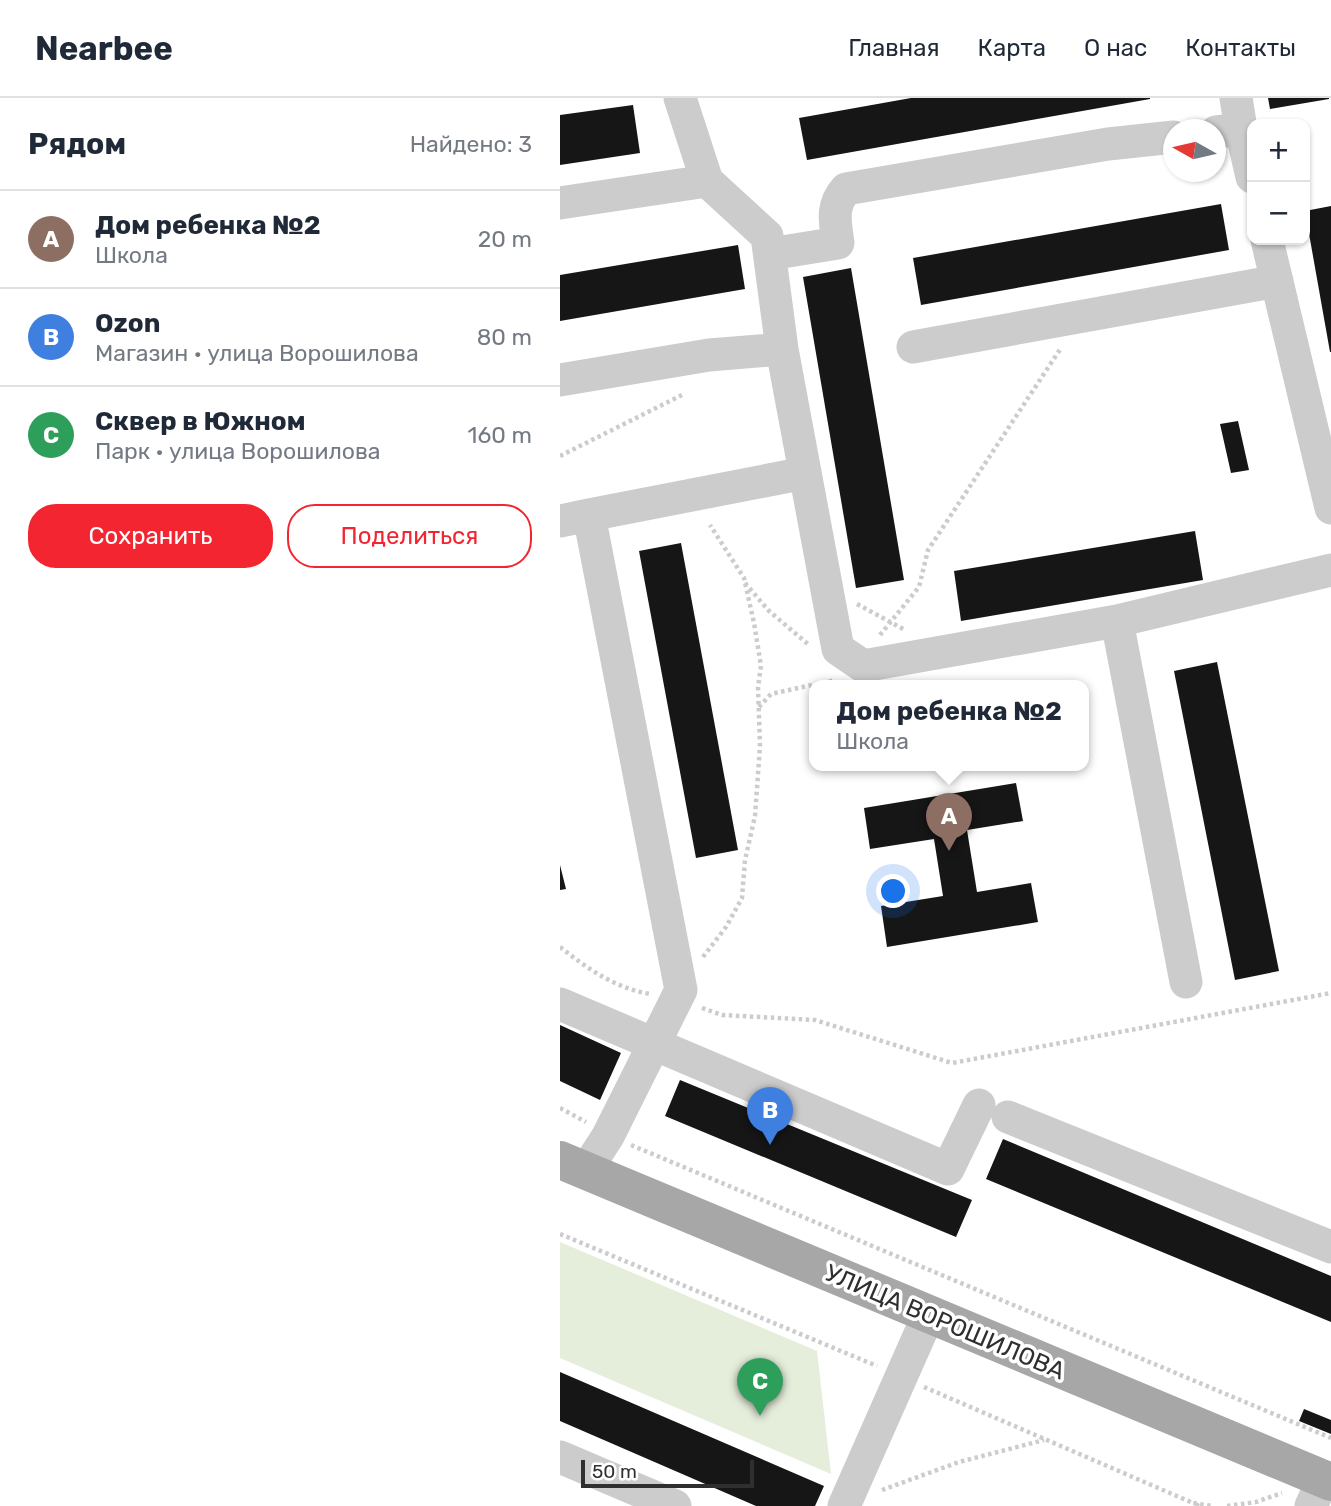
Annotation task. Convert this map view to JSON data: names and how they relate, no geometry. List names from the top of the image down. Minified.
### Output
{"streets":{"main road":["УЛИЦА ВОРОШИЛОВА"]},"scale_bar":"50 m","north":"left","page":{"header":"Nearbee","nav":["Главная","Карта","О нас","Контакты"],"heading":["Рядом","Найдено: 3"],"map_buttons":["+","−"],"list":[{"mark":"A","name":"Дом ребенка №2","note":"Школа","value":"20 m"},{"mark":"B","name":"Ozon","note":"Магазин · улица Ворошилова","value":"80 m"},{"mark":"C","name":"Сквер в Южном","note":"Парк · улица Ворошилова","value":"160 m"}],"buttons":["Сохранить","Поделиться"],"popup":["Дом ребенка №2","Школа"],"pins":["A","B","C"],"scale":"50 m"}}
